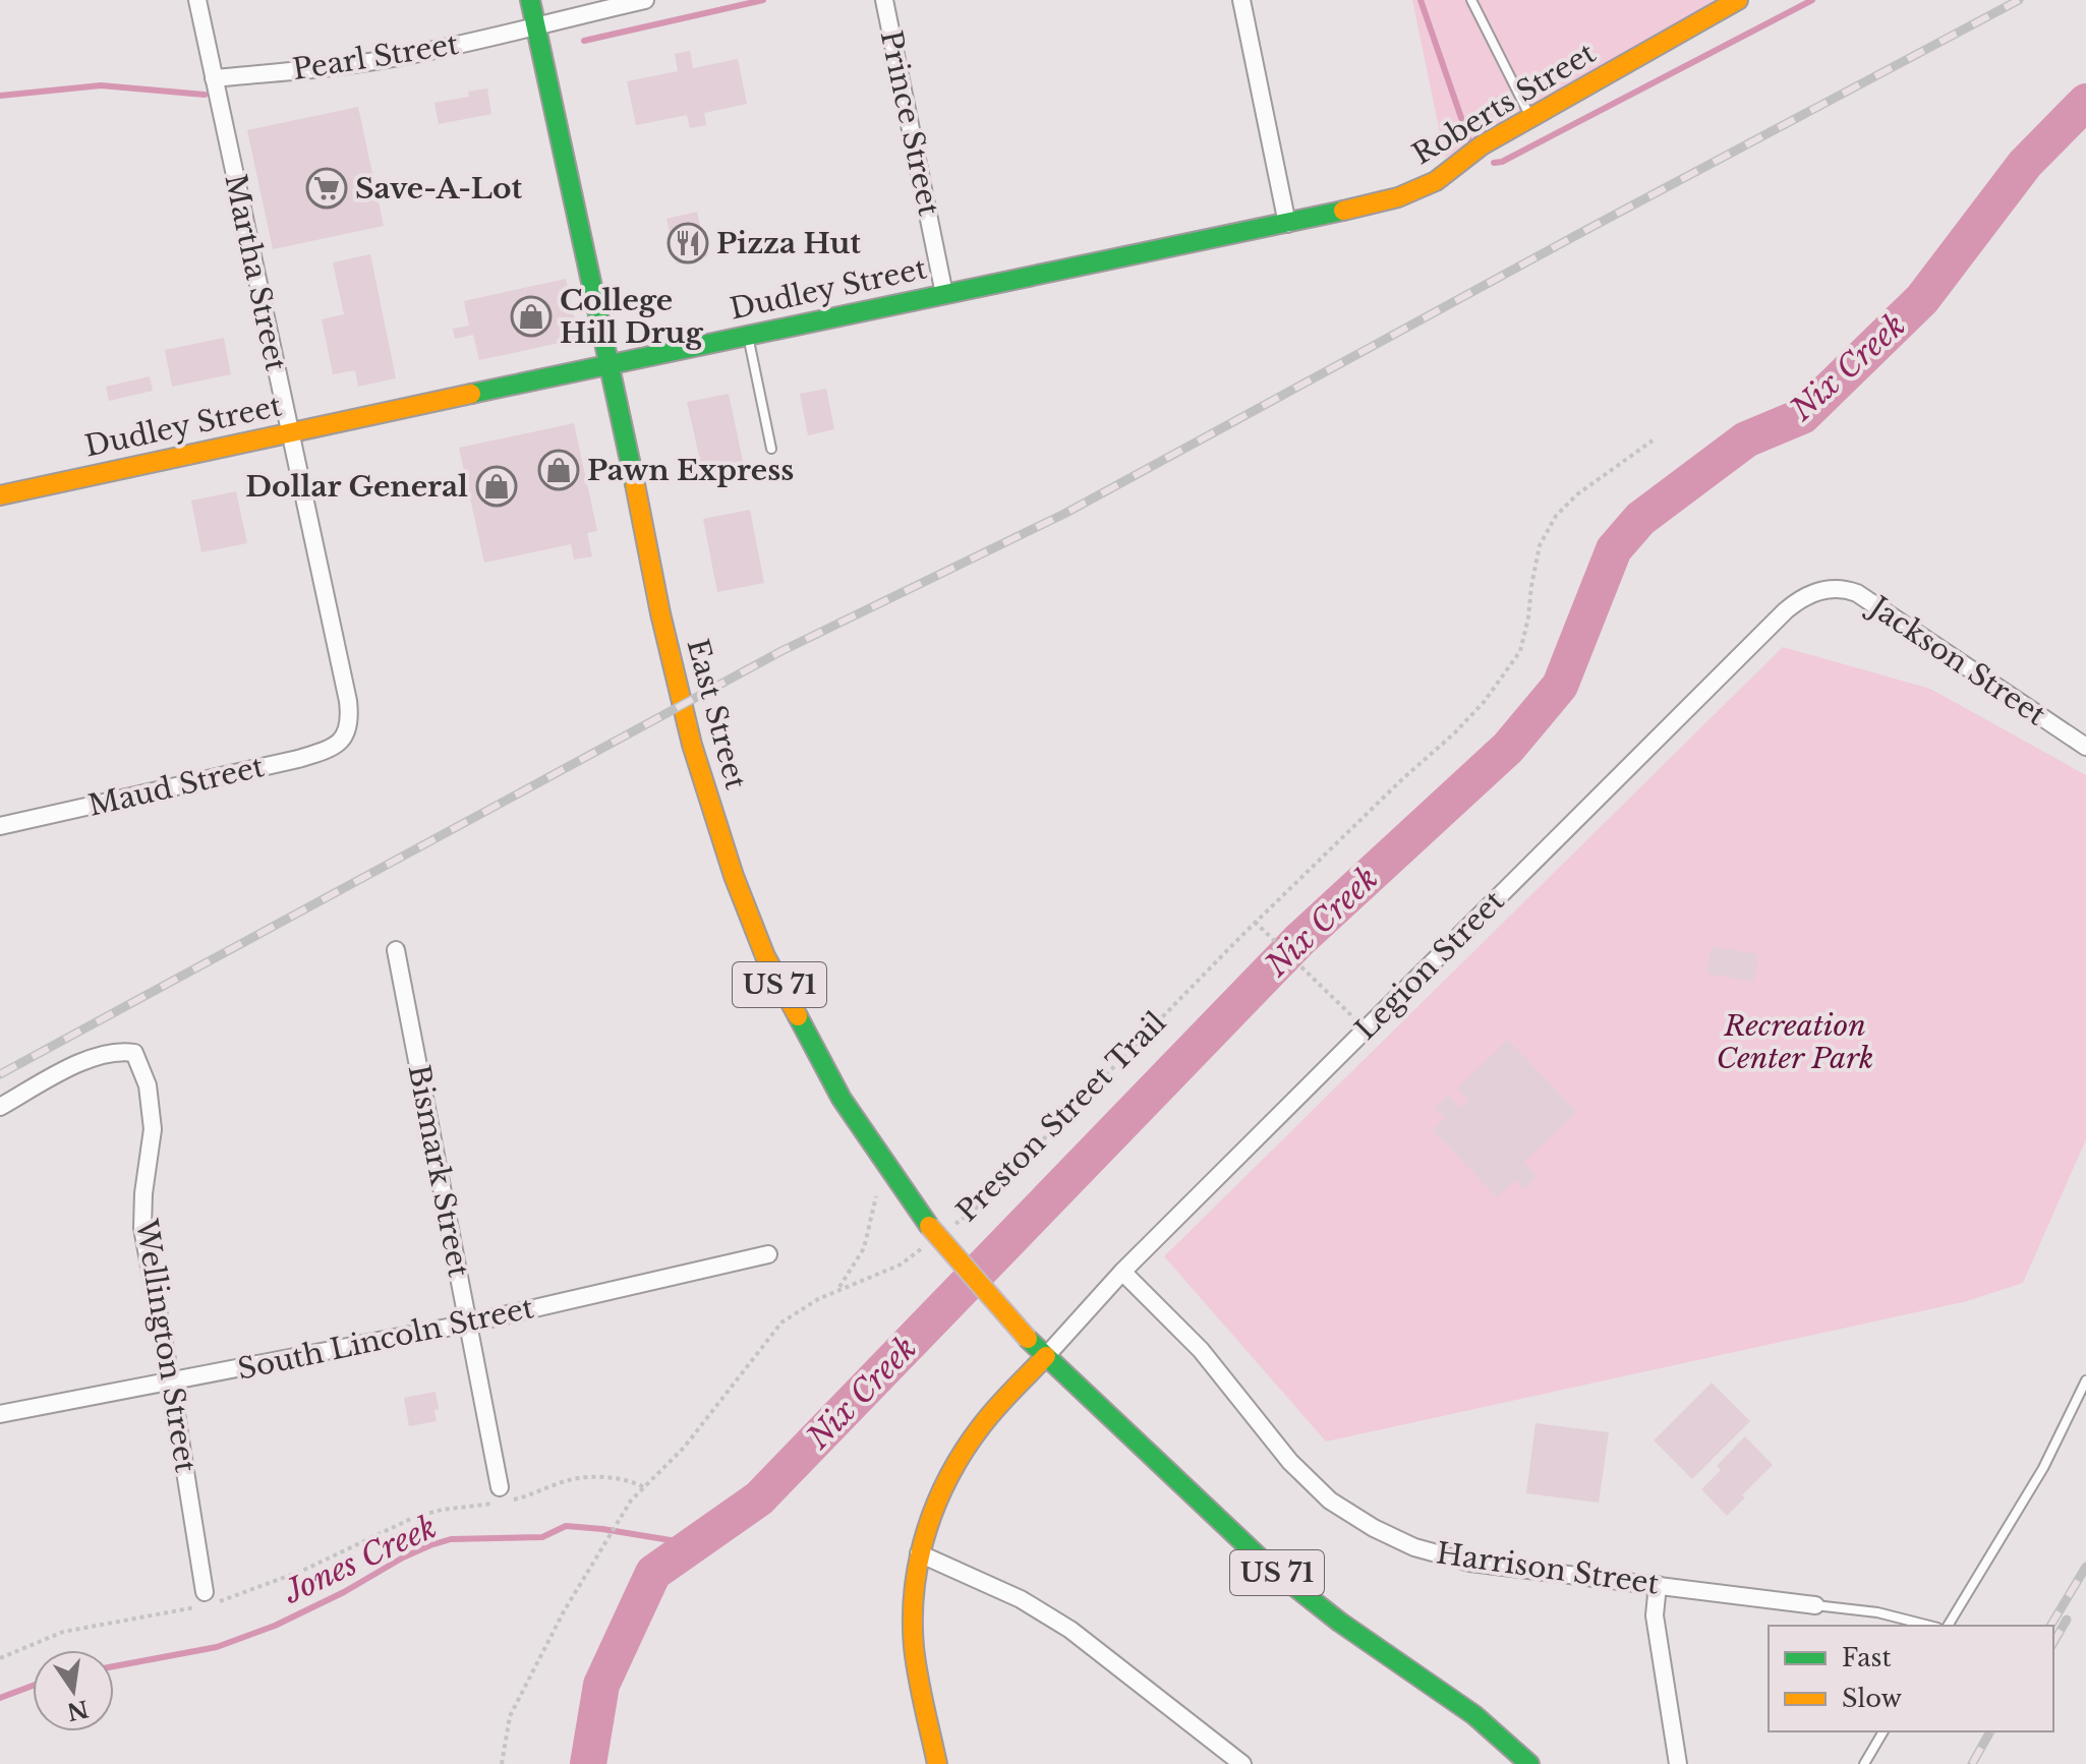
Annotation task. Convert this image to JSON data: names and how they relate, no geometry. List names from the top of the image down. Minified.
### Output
{"streets":{"street":["Pearl Street","Roberts Street","Prince Street","Martha Street","Dudley Street","Jackson Street","East Street","Maud Street","Legion Street","US 71","Bismark Street","South Lincoln Street","Wellington Street","Harrison Street"],"path":["Preston Street Trail"]},"crossings":[["Pearl Street","Martha Street"],["Pearl Street","East Street"],["Roberts Street","Dudley Street"],["Prince Street","Dudley Street"],["Martha Street","Dudley Street"],["Martha Street","Maud Street"],["Dudley Street","East Street"],["Jackson Street","Legion Street"],["East Street","Legion Street"],["East Street","US 71"],["Legion Street","US 71"],["Legion Street","Harrison Street"],["Bismark Street","South Lincoln Street"],["South Lincoln Street","Wellington Street"]],"water":["Nix Creek","Jones Creek"],"parks":["Recreation Center Park"],"places":{"supermarket":["Save-A-Lot"],"restaurant":["Pizza Hut"],"shop":["College Hill Drug","Pawn Express","Dollar General"]},"legend":["Fast","Slow"],"north":"bottom"}
